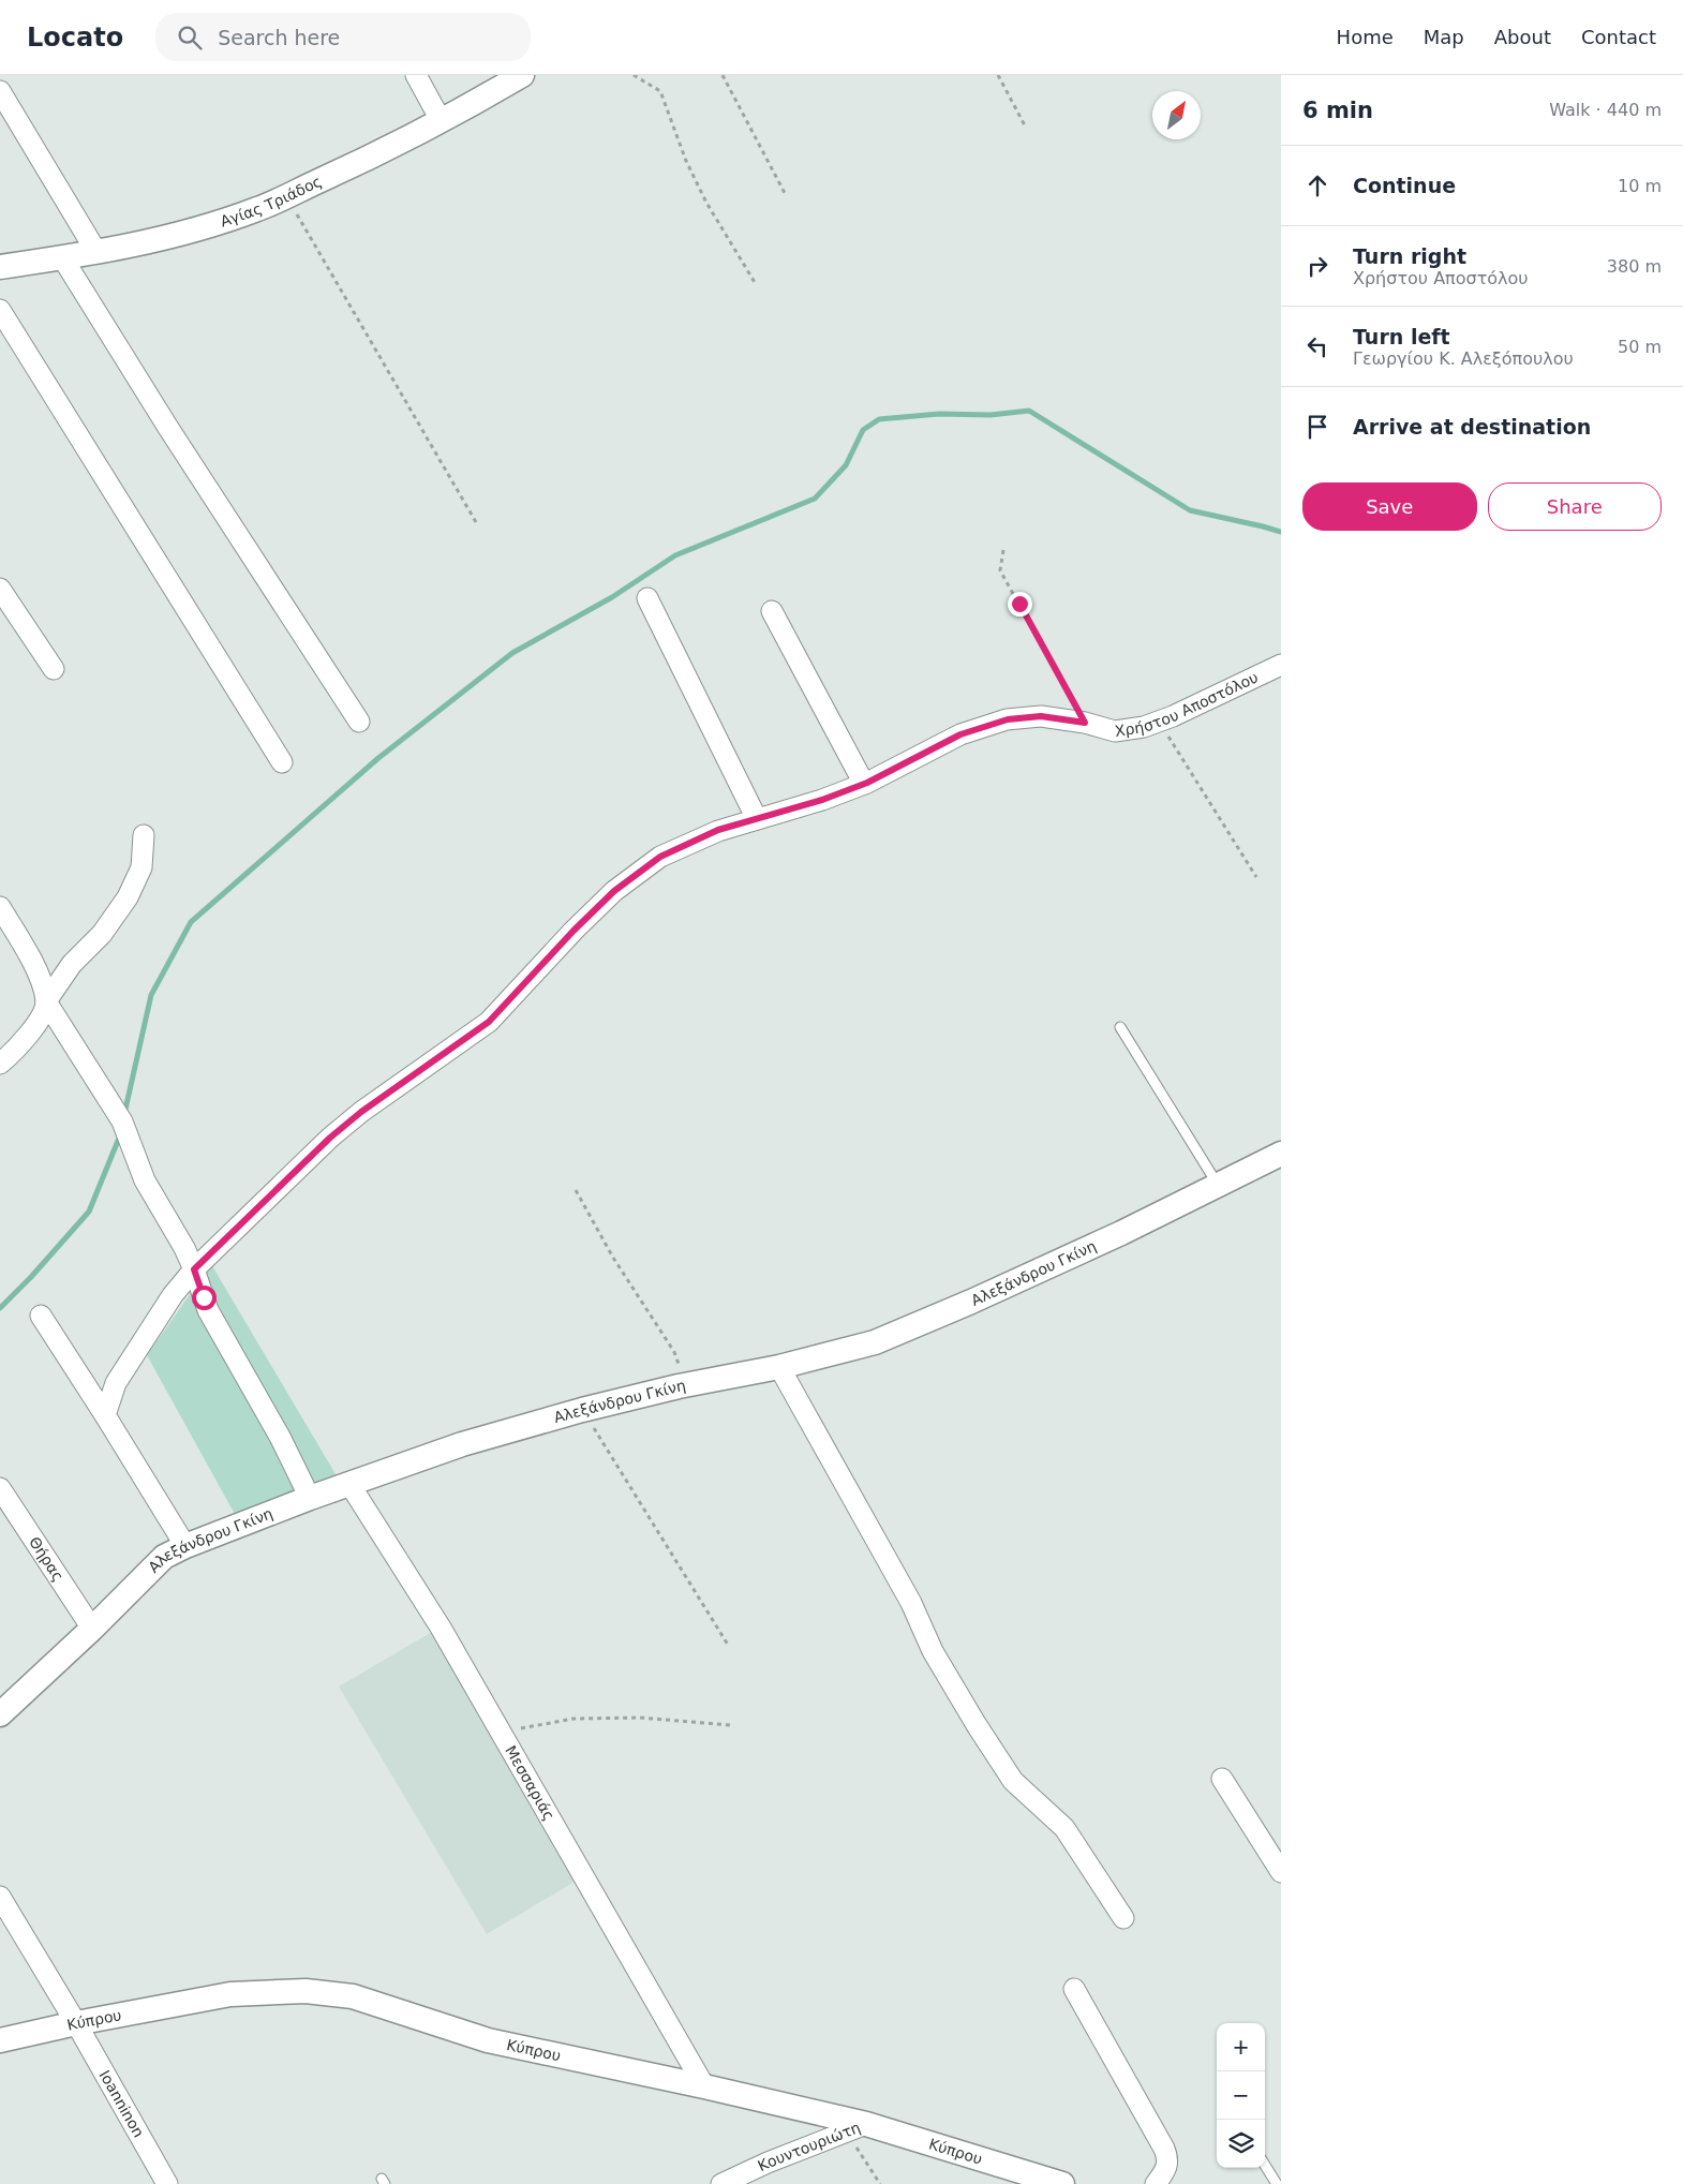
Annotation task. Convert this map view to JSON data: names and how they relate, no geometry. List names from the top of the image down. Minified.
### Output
{"streets":{"street":["Αγίας Τριάδος","Χρήστου Αποστόλου","Αλεξάνδρου Γκίνη","Θήρας","Μεσσαριάς","Κύπρου","Ioanninon","Κουντουριώτη"]},"crossings":[["Αλεξάνδρου Γκίνη","Θήρας"],["Αλεξάνδρου Γκίνη","Μεσσαριάς"],["Μεσσαριάς","Κύπρου"],["Κύπρου","Ioanninon"],["Κύπρου","Κουντουριώτη"]],"north":"top right","page":{"header":"Locato","search":"Search here","nav":["Home","Map","About","Contact"],"heading":["6 min","Walk · 440 m"],"list":[["Continue","10 m"],["Turn right","Χρήστου Αποστόλου","380 m"],["Turn left","Γεωργίου Κ. Αλεξόπουλου","50 m"],"Arrive at destination"],"buttons":["Save","Share"],"map_buttons":["+","−"]}}
